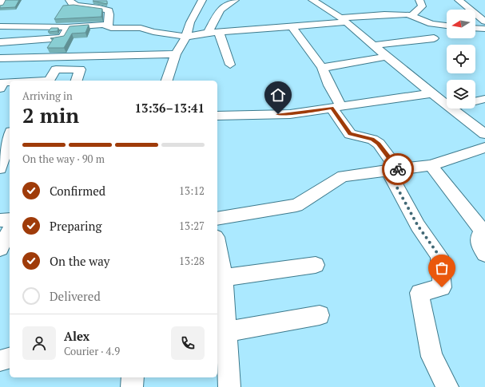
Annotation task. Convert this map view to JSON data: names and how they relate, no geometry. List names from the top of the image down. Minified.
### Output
{"north":"left","page":{"heading":["2 min","Arriving in","13:36–13:41"],"panel":["Alex","Courier · 4.9"],"bar":"On the way · 90 m","list":[["Confirmed","13:12"],["Preparing","13:27"],["On the way","13:28"],"Delivered"]}}
